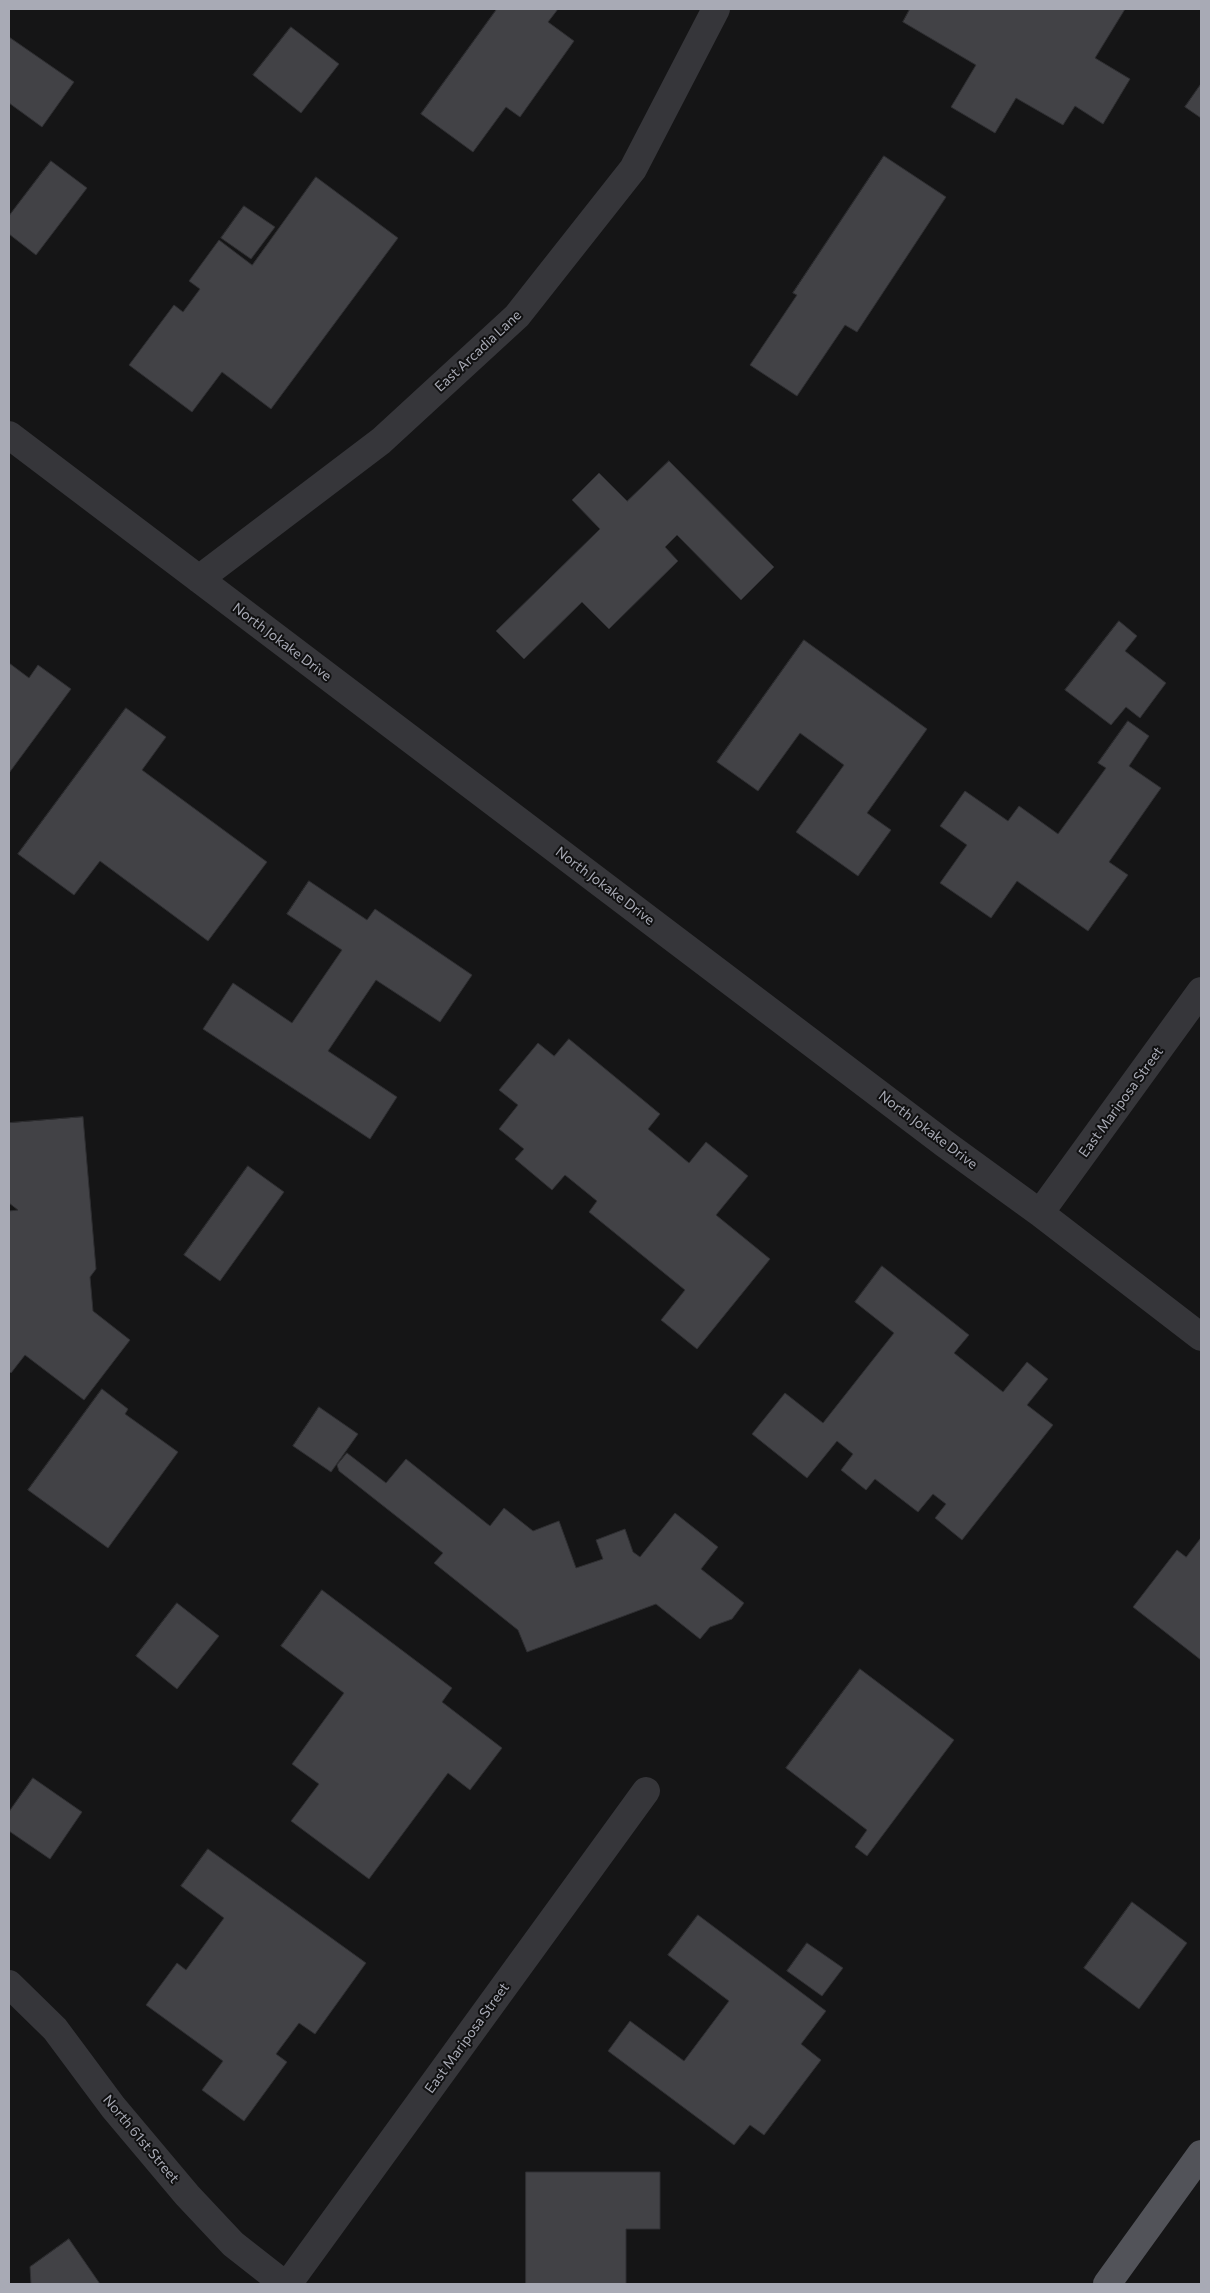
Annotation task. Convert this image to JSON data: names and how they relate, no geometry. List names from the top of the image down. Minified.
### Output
{"streets":{"street":["East Arcadia Lane","North Jokake Drive","East Mariposa Street","North 61st Street"]},"crossings":[["East Arcadia Lane","North Jokake Drive"],["North Jokake Drive","East Mariposa Street"]]}
